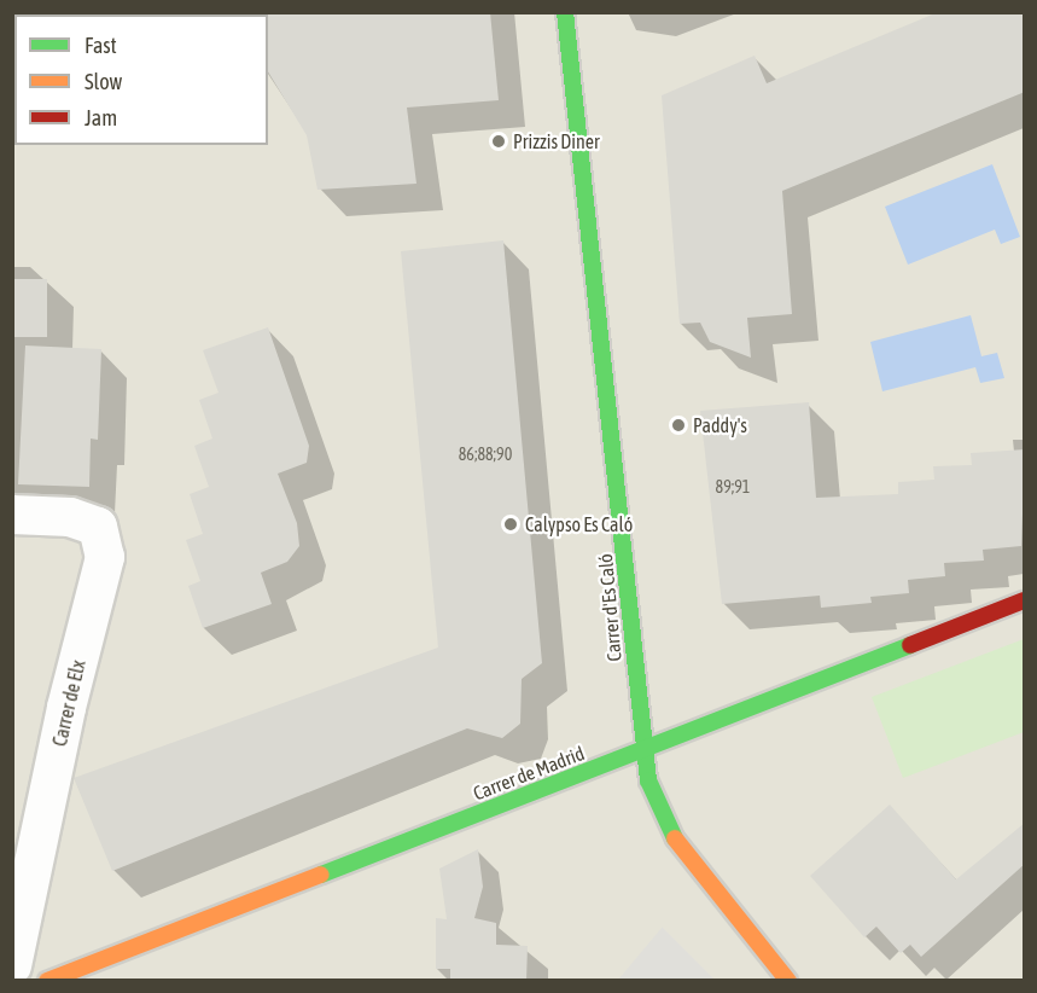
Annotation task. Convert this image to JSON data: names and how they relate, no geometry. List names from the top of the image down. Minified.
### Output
{"streets":{"street":["Carrer d'Es Caló","Carrer de Elx","Carrer de Madrid"]},"crossings":[["Carrer d'Es Caló","Carrer de Madrid"]],"places":["Prizzis Diner","Paddy's","Calypso Es Caló"],"house_numbers":["86;88;90","89;91"],"legend":["Fast","Slow","Jam"]}
